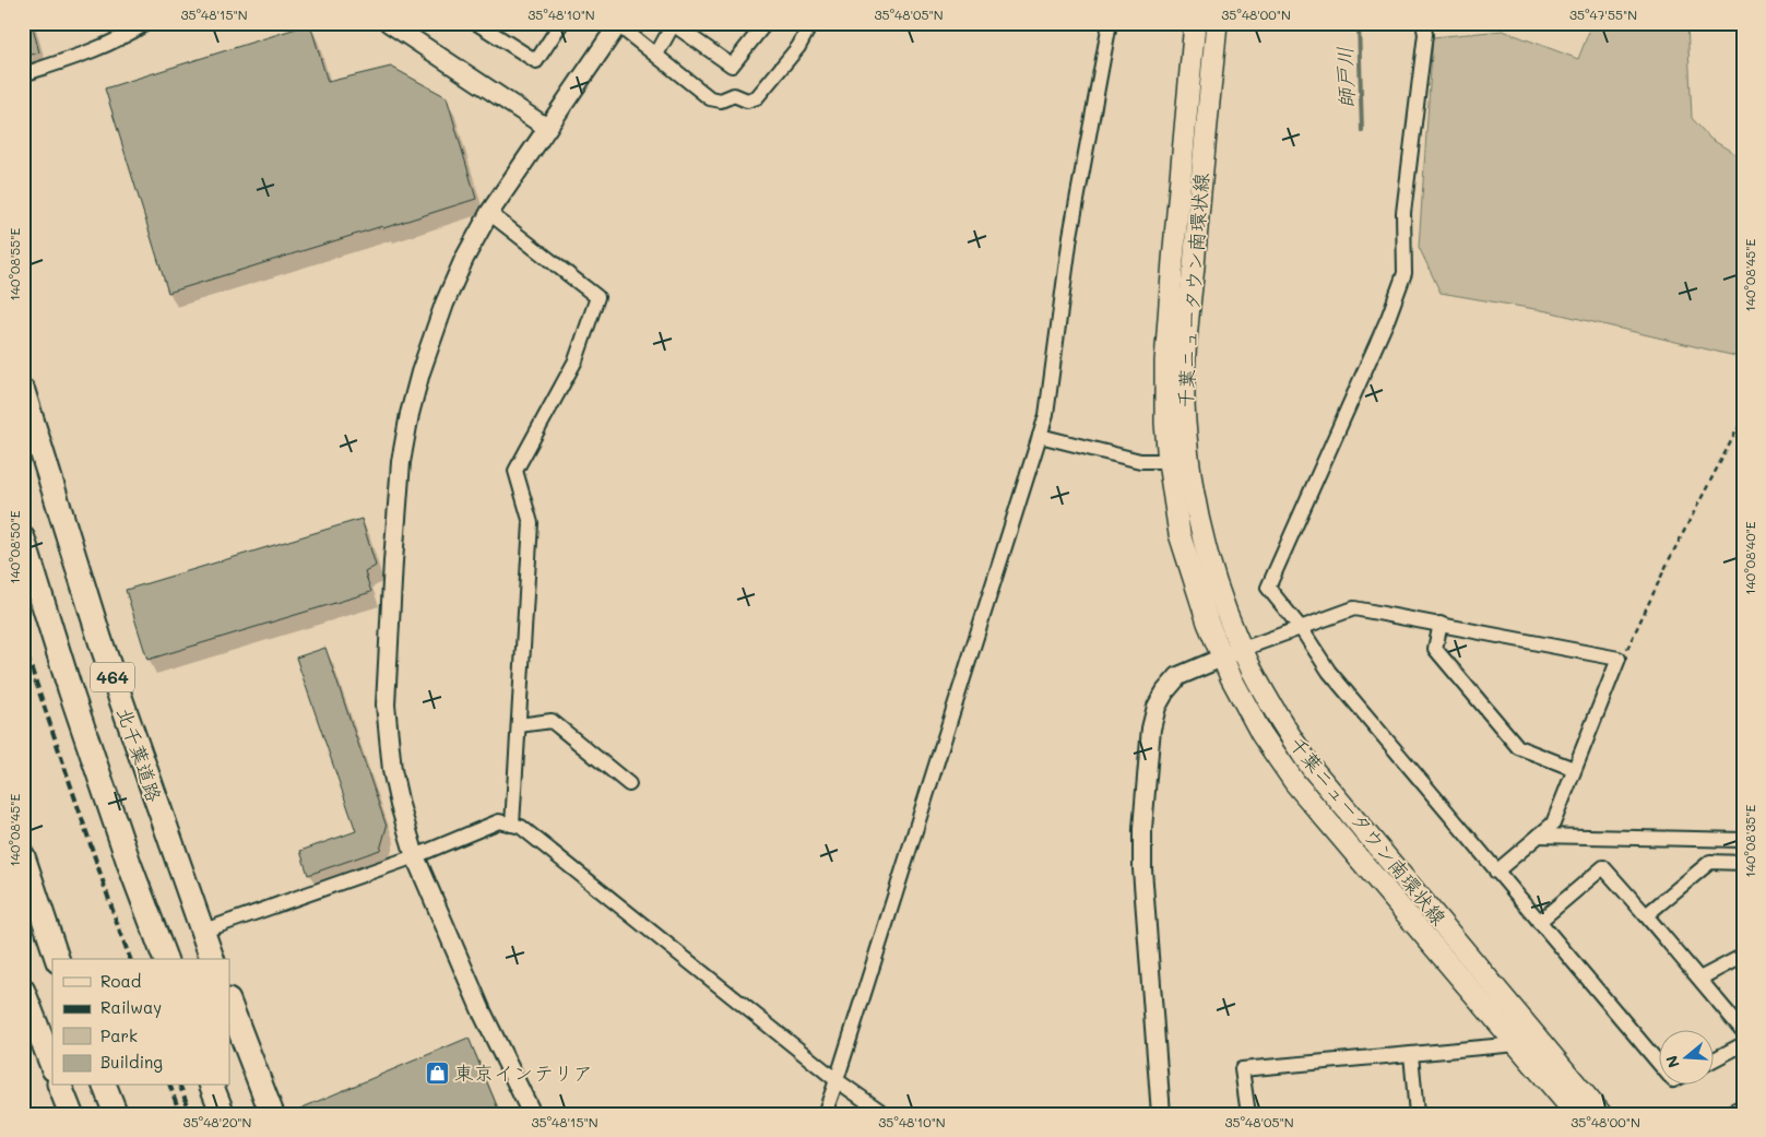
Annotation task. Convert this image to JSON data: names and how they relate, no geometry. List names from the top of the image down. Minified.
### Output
{"streets":{"highway":["464","北千葉道路"],"main road":["千葉ニュータウン南環状線"]},"water":["師戸川"],"places":{"shop":["東京インテリア"]},"legend":["Road","Railway","Park","Building"],"north":"left","coordinates":["35°48'15\"N","35°48'10\"N","35°48'05\"N","35°48'00\"N","35°47'55\"N","140°08'55\"E","140°08'45\"E","140°08'50\"E","140°08'40\"E","140°08'35\"E","35°48'20\"N"]}
